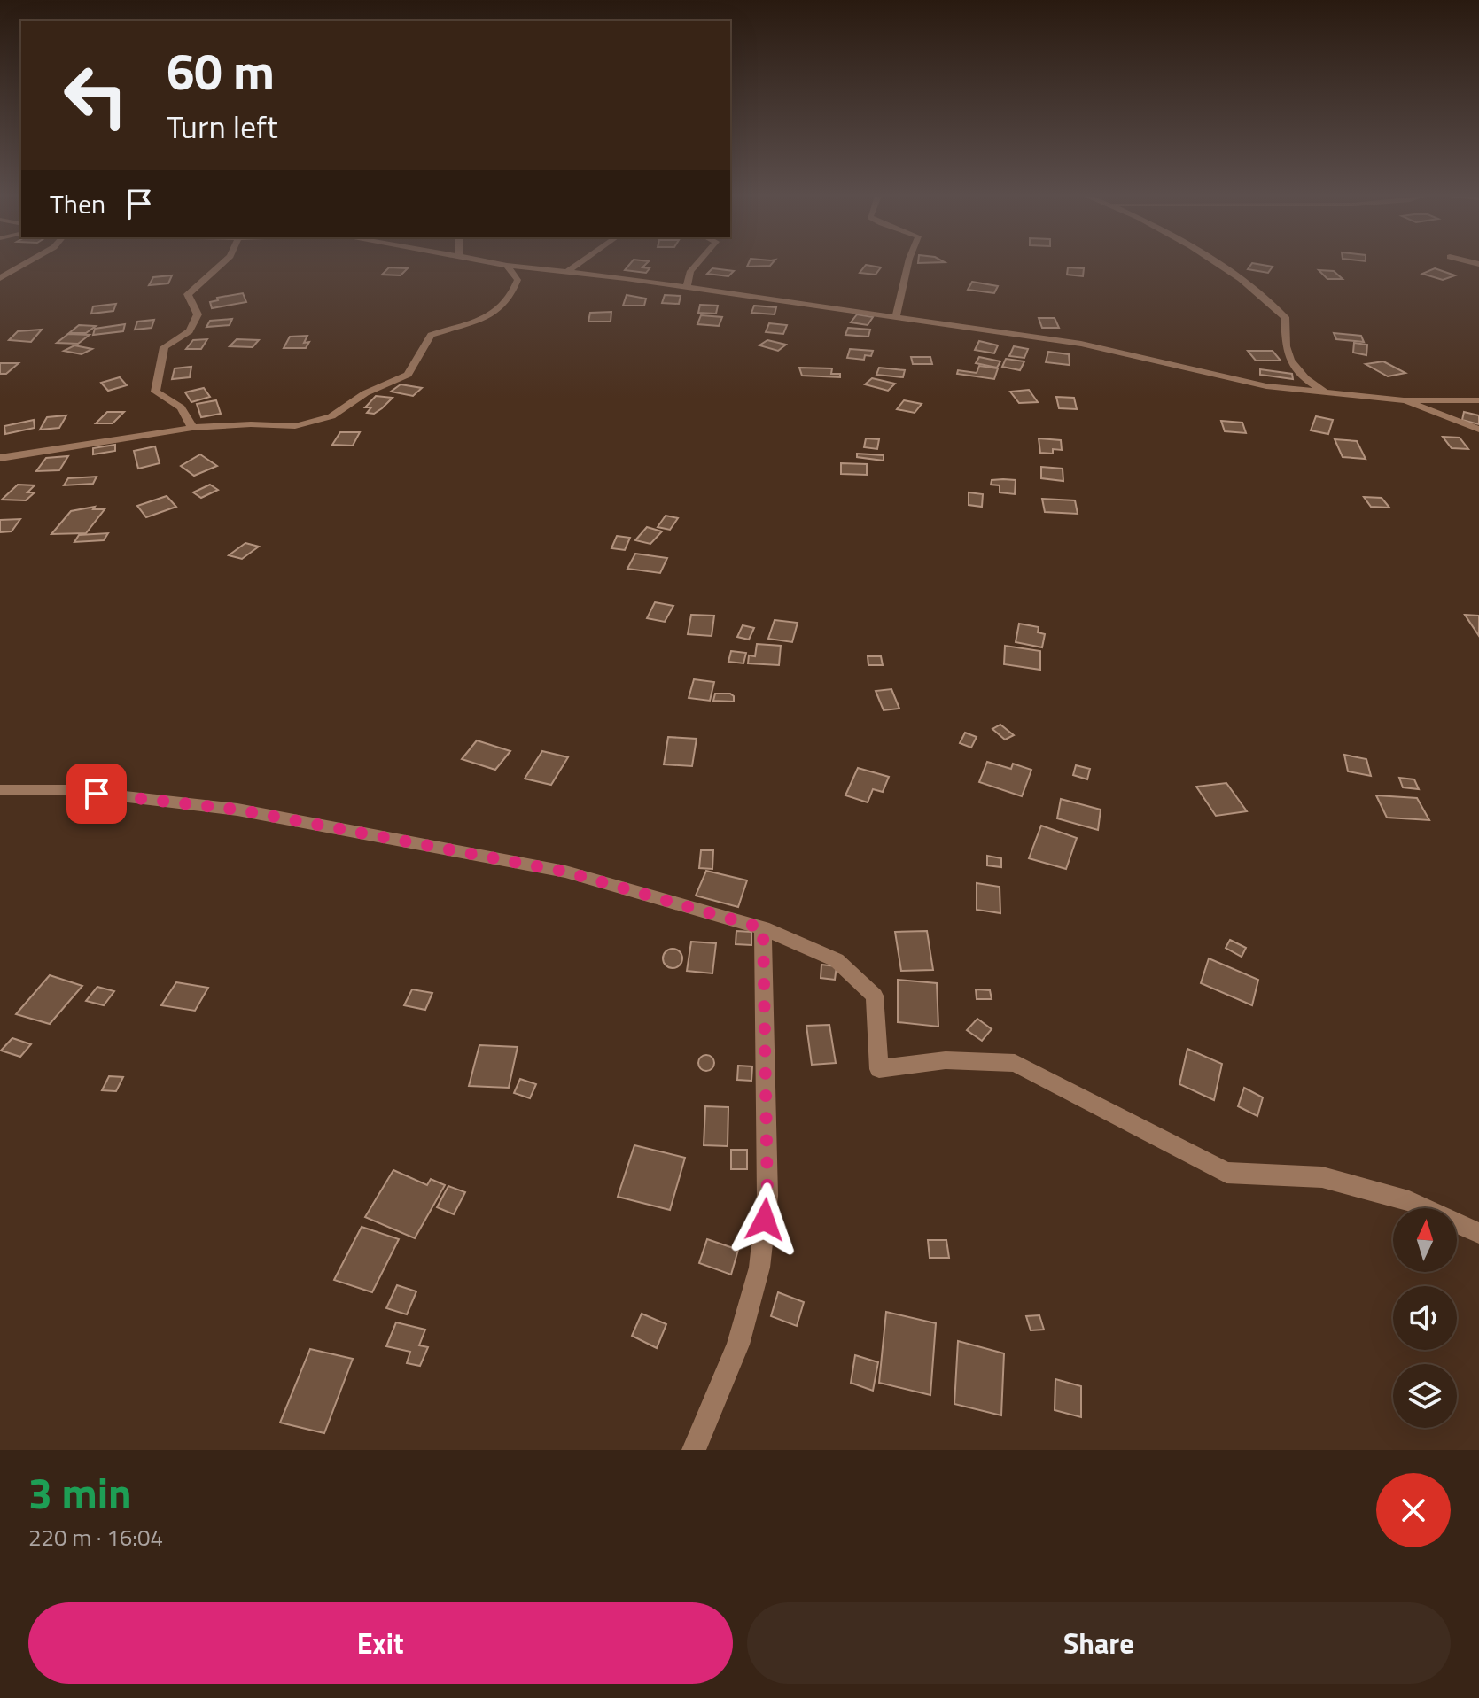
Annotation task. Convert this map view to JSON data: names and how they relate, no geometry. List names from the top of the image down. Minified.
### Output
{"north":"top","page":{"turn":["60 m","Turn left"],"then":"Then","heading":["3 min","220 m · 16:04"],"buttons":["Exit","Share"]}}
